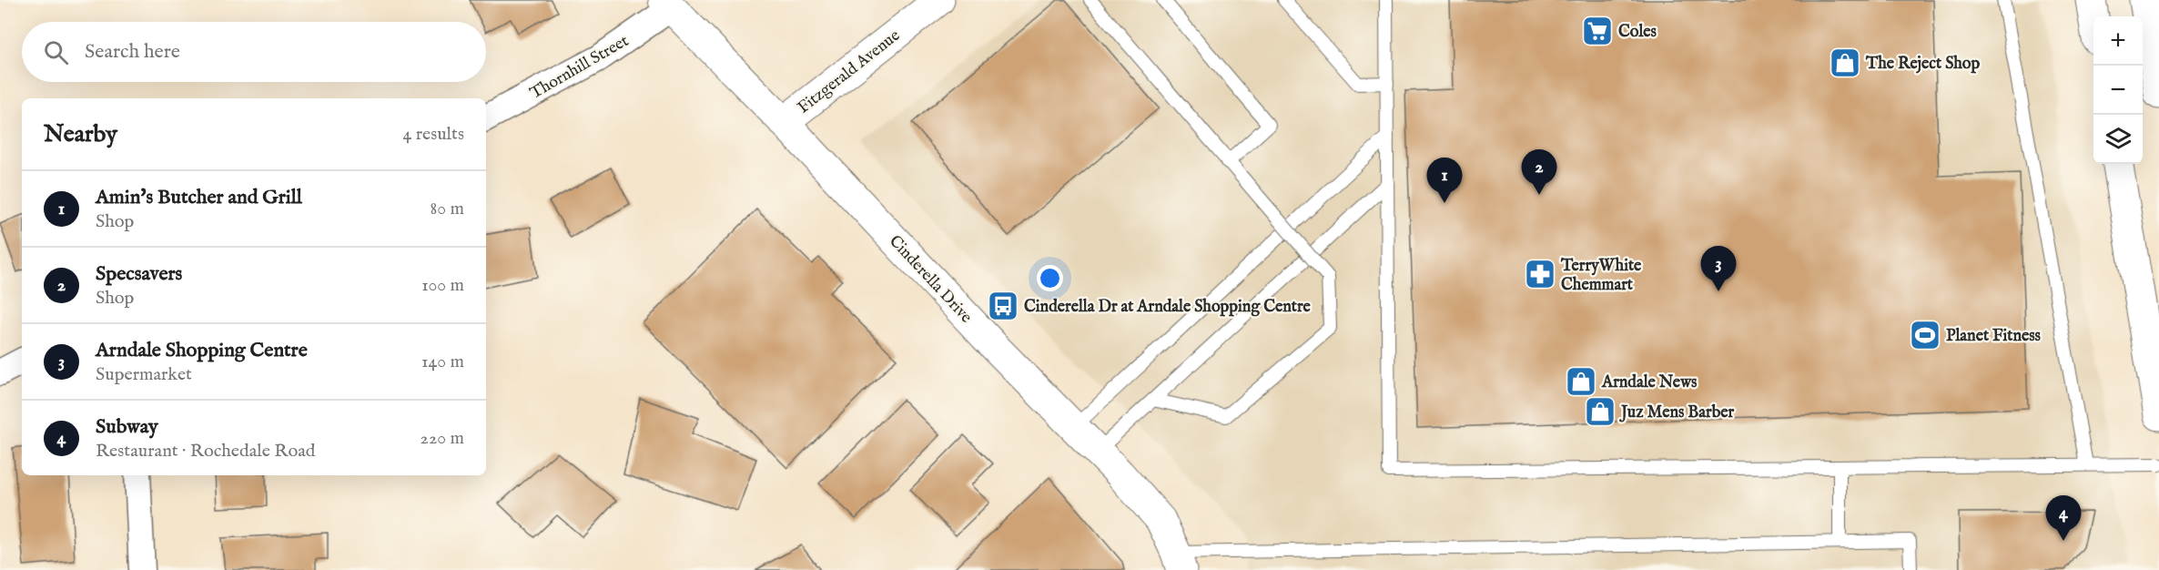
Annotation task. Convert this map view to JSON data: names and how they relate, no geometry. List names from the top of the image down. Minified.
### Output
{"streets":{"street":["Thornhill Street","Fitzgerald Avenue","Cinderella Drive"]},"crossings":[["Thornhill Street","Cinderella Drive"],["Fitzgerald Avenue","Cinderella Drive"]],"places":{"supermarket":["Coles"],"shop":["The Reject Shop","Arndale News","Juz Mens Barber"],"pharmacy":["TerryWhite Chemmart"],"bus stop":["Cinderella Dr at Arndale Shopping Centre"],"sports":["Planet Fitness"]},"page":{"map_buttons":["+","−"],"search":"Search here","heading":["Nearby","4 results"],"pins":["2","1","3","4"],"list":[{"mark":"1","name":"Amin's Butcher and Grill","note":"Shop","value":"80 m"},{"mark":"2","name":"Specsavers","note":"Shop","value":"100 m"},{"mark":"3","name":"Arndale Shopping Centre","note":"Supermarket","value":"140 m"},{"mark":"4","name":"Subway","note":"Restaurant · Rochedale Road","value":"220 m"}]}}
